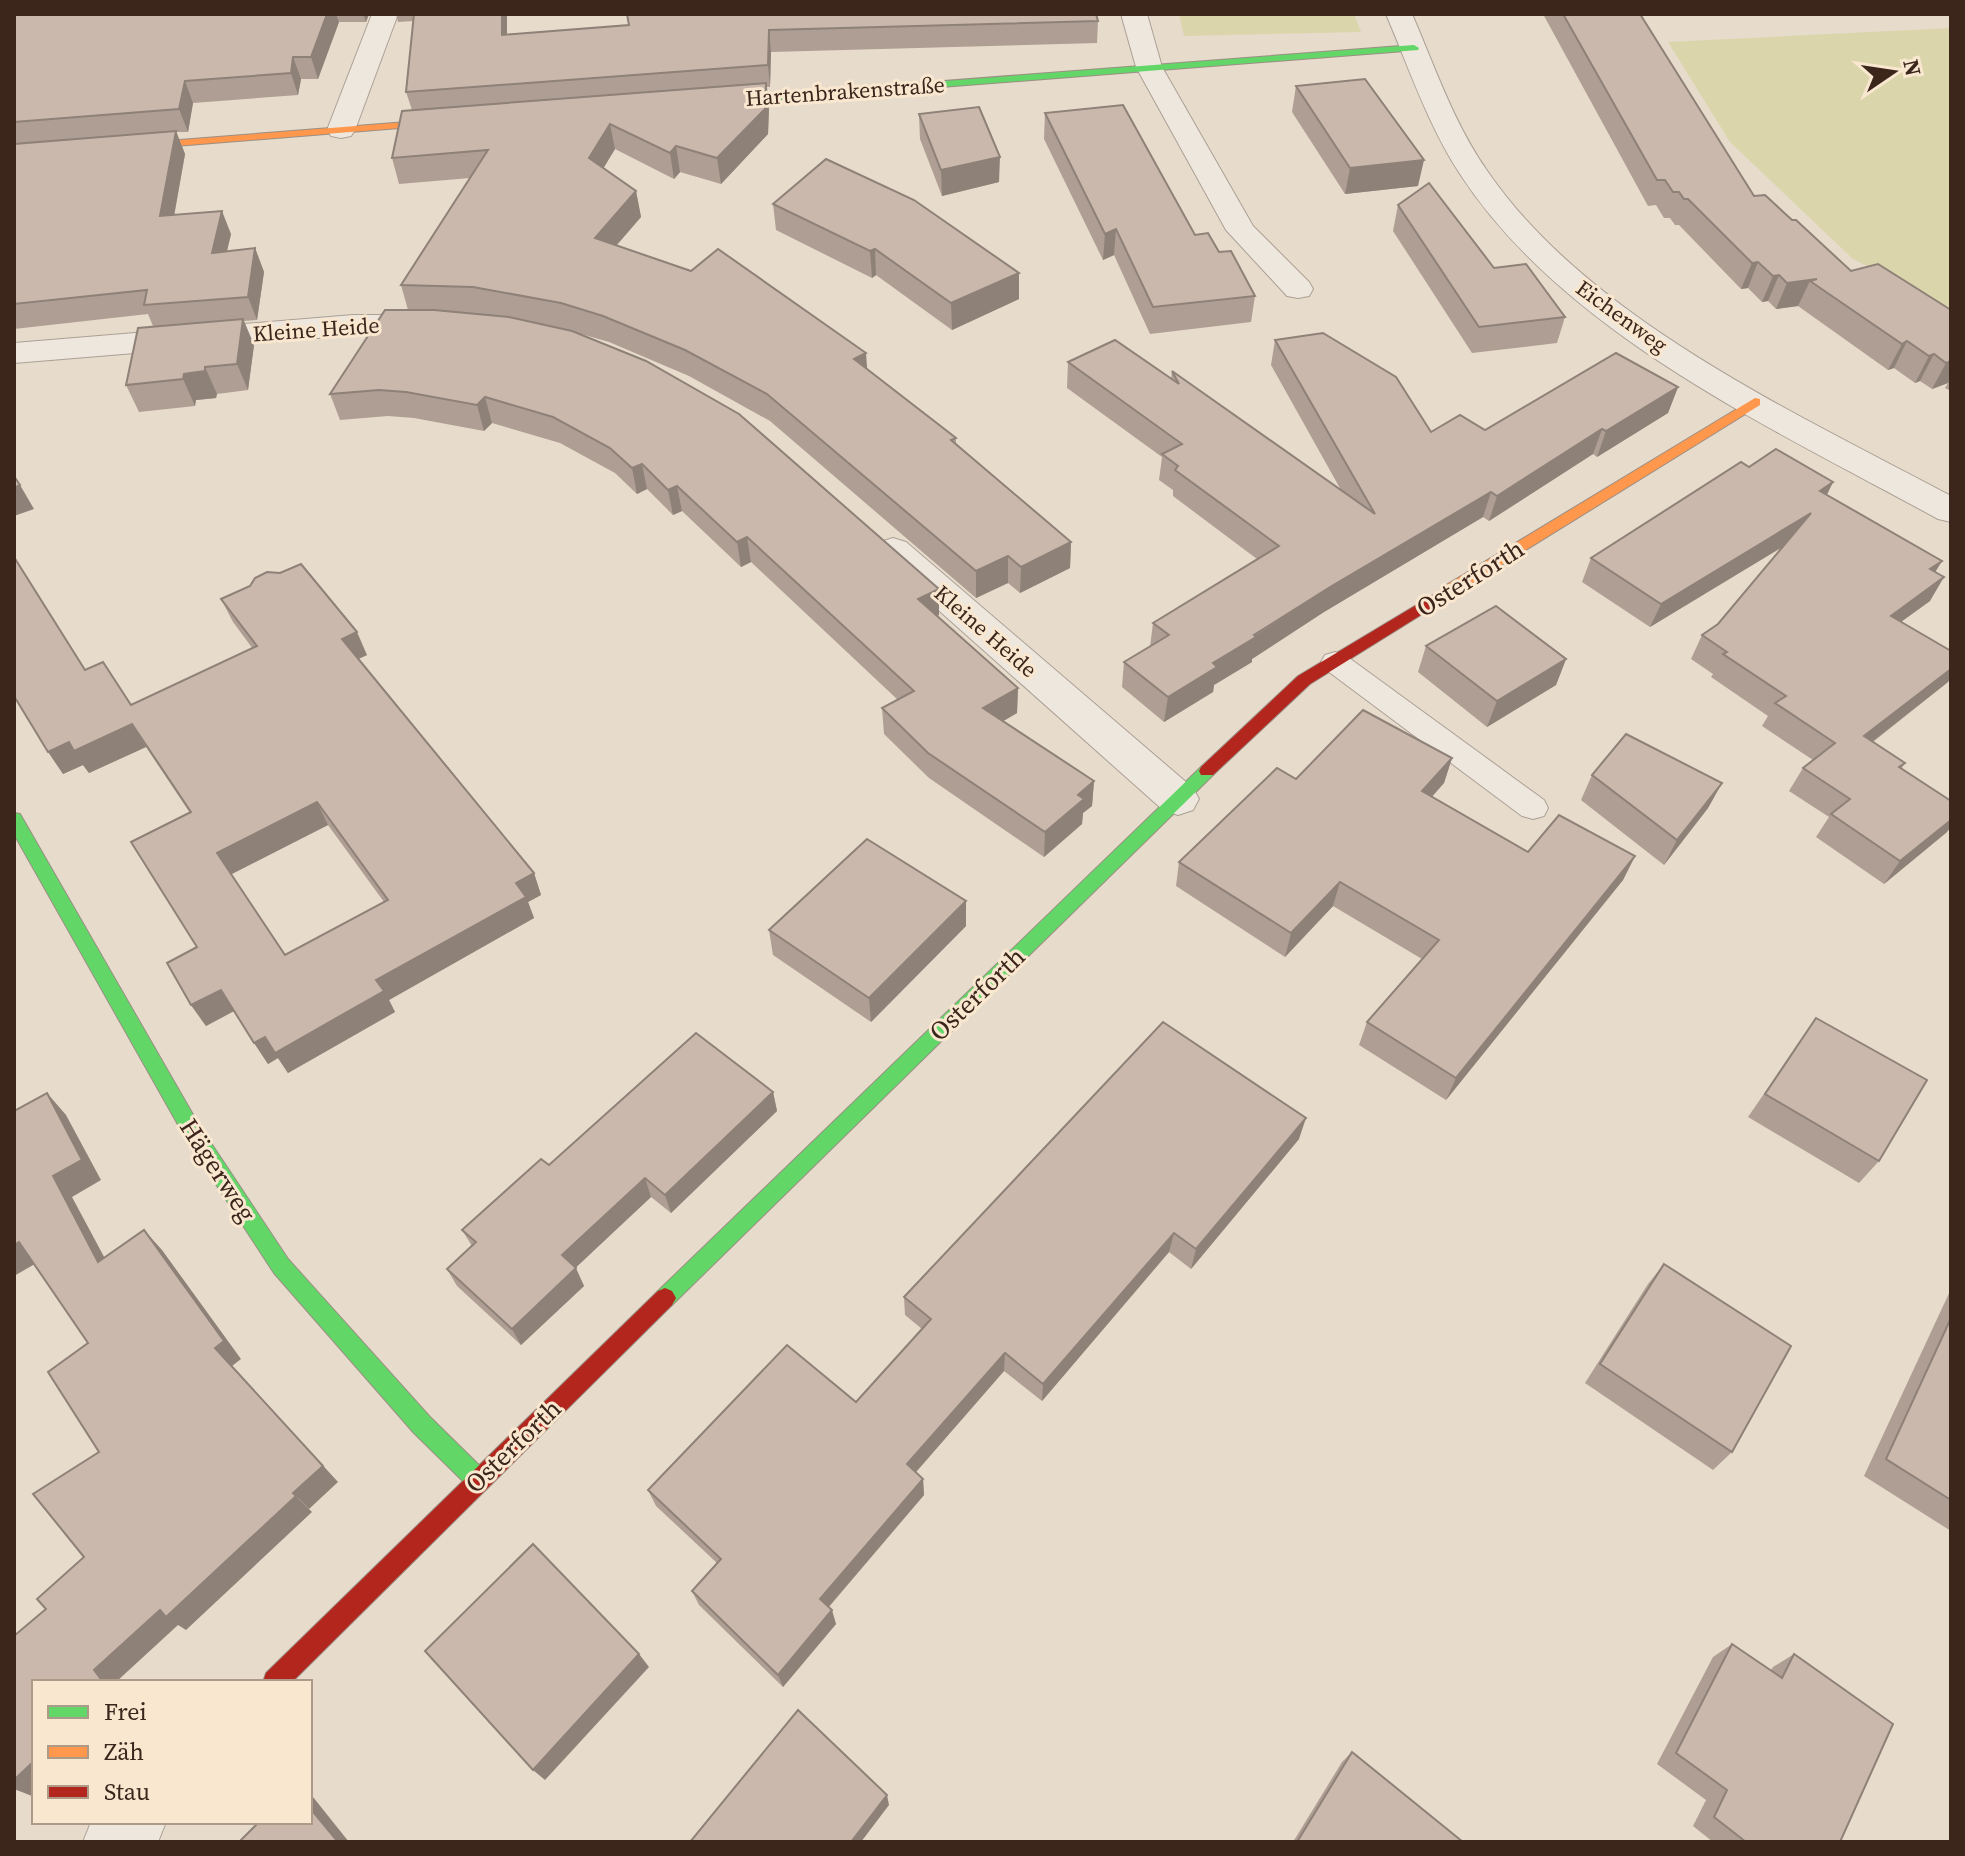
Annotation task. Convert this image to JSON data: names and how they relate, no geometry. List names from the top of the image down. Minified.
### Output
{"streets":{"street":["Hartenbrakenstraße","Eichenweg","Kleine Heide","Osterforth","Hägerweg"]},"crossings":[["Hartenbrakenstraße","Eichenweg"],["Eichenweg","Osterforth"],["Kleine Heide","Osterforth"],["Osterforth","Hägerweg"]],"legend":["Frei","Zäh","Stau"],"north":"right"}
